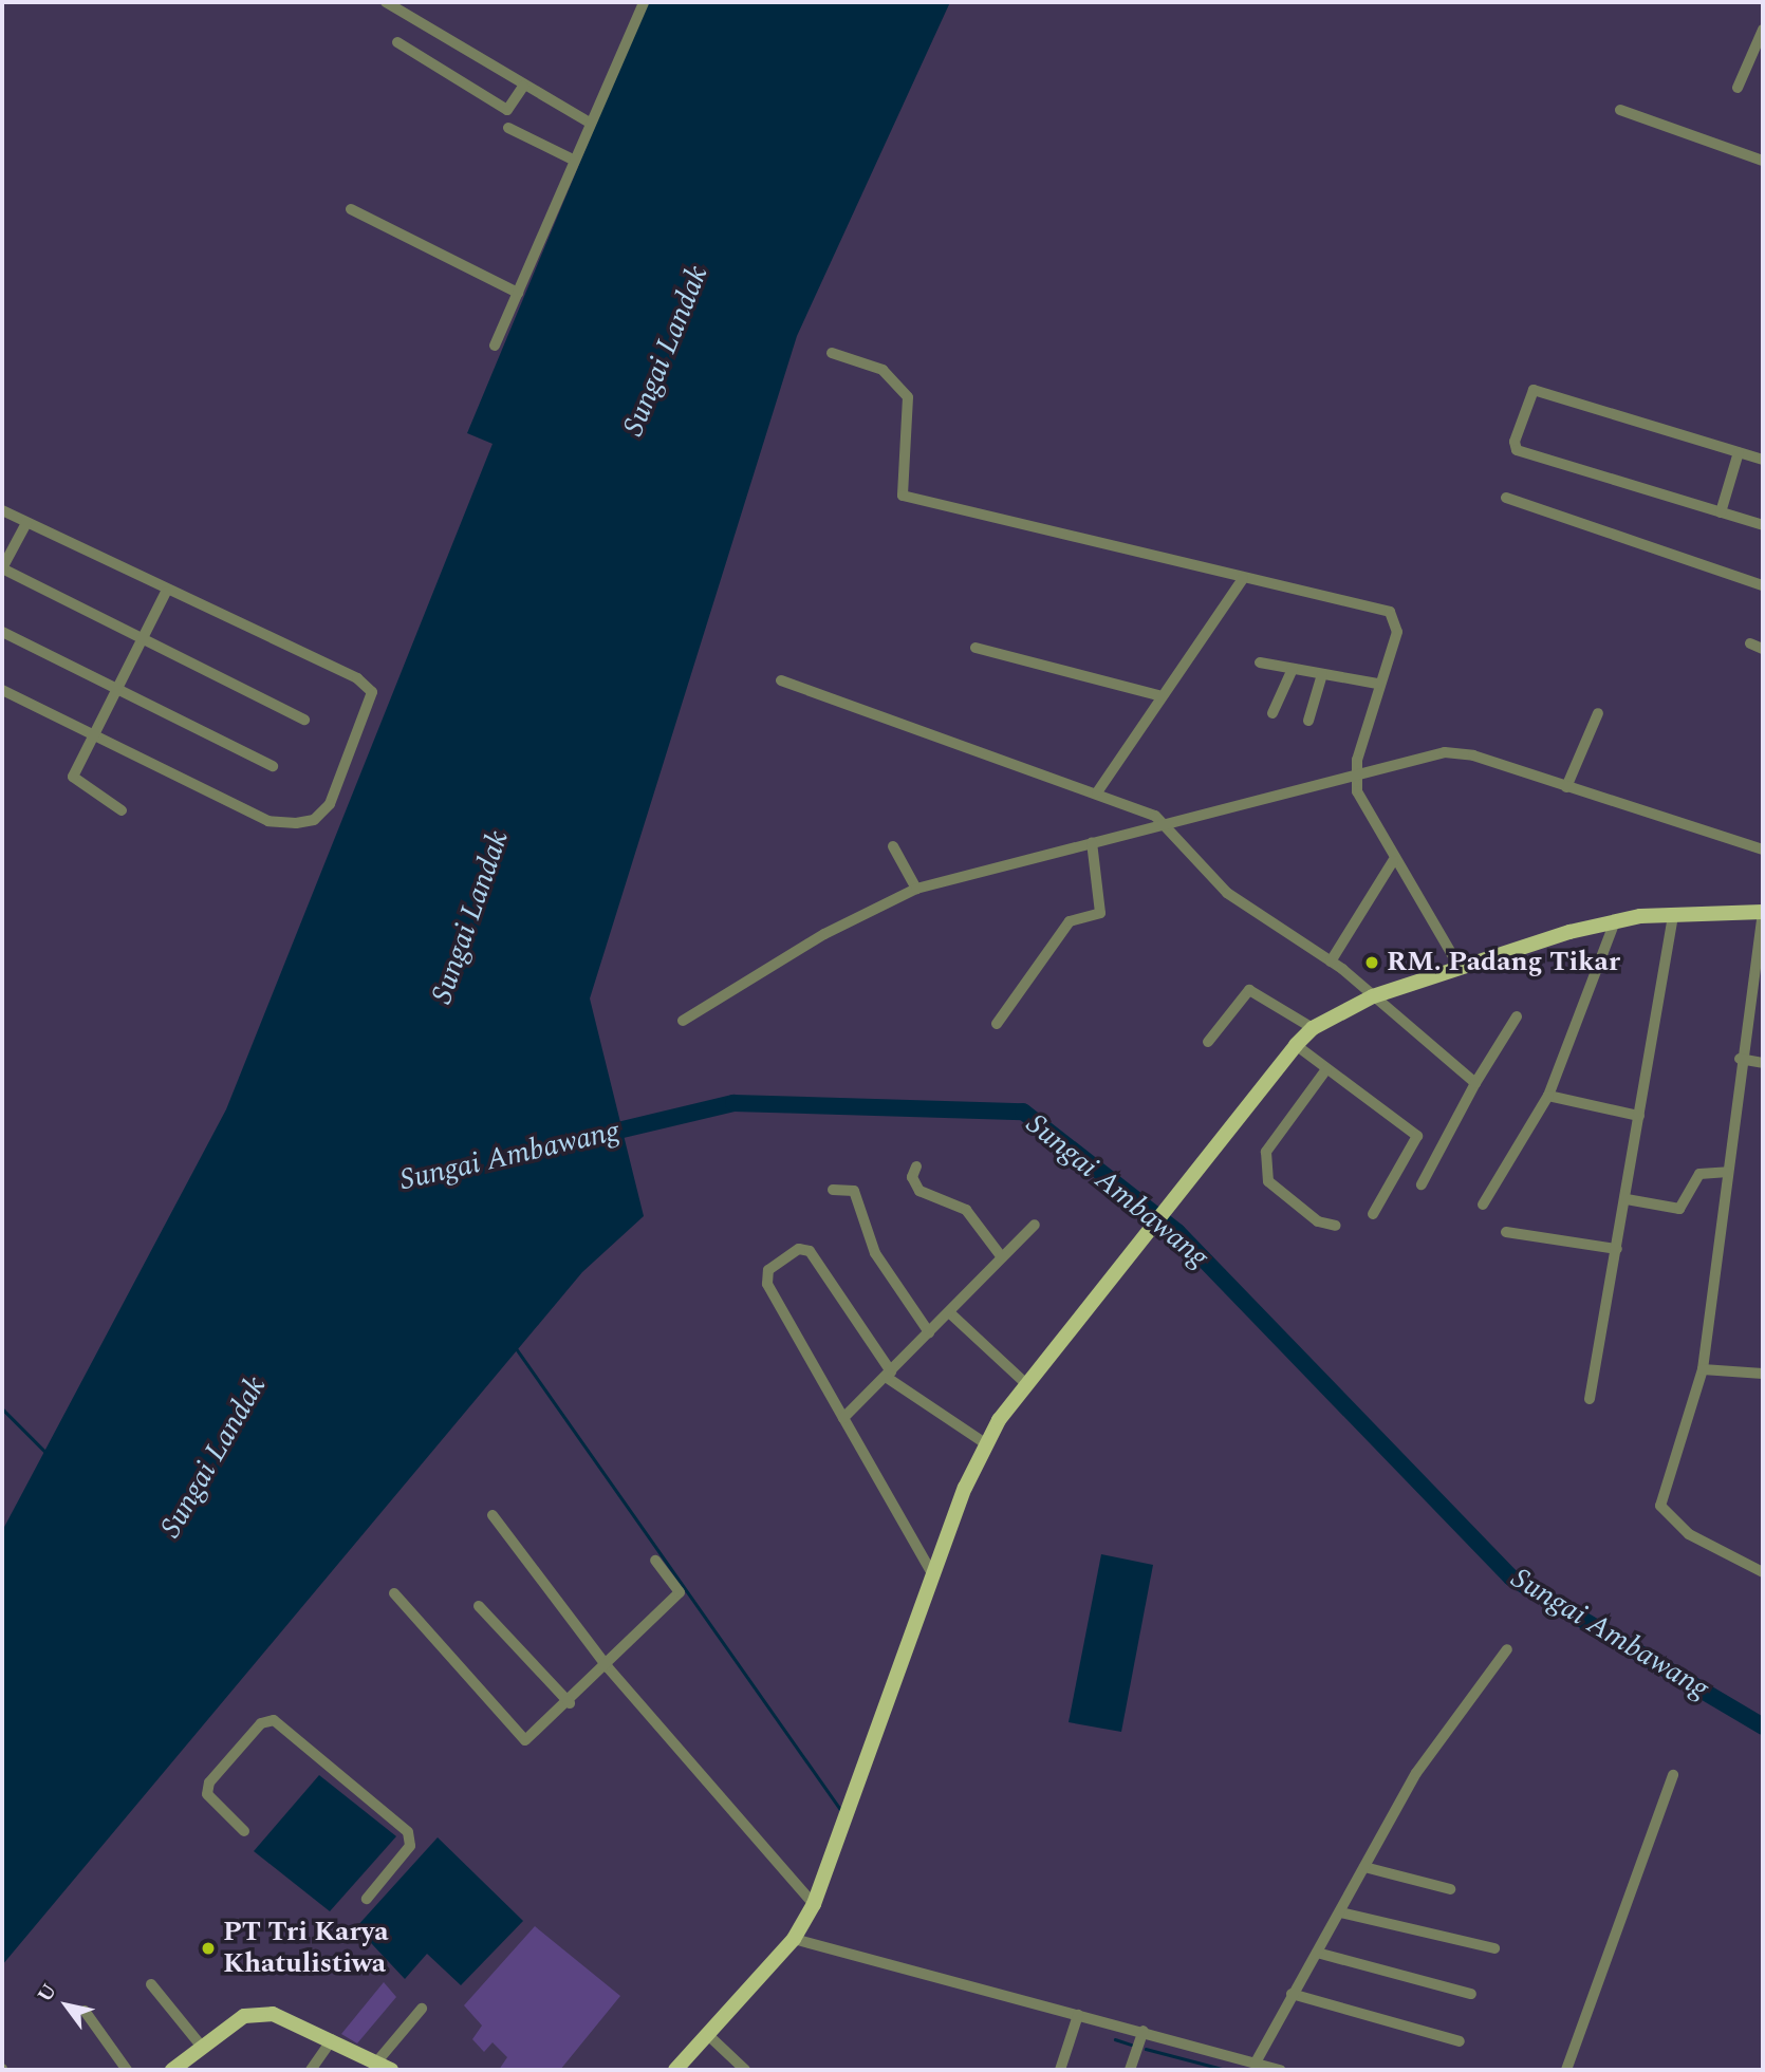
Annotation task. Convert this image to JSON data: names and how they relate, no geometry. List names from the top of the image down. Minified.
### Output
{"water":["Sungai Landak","Sungai Ambawang"],"places":["RM. Padang Tikar","PT Tri Karya Khatulistiwa"],"north":"top left"}
